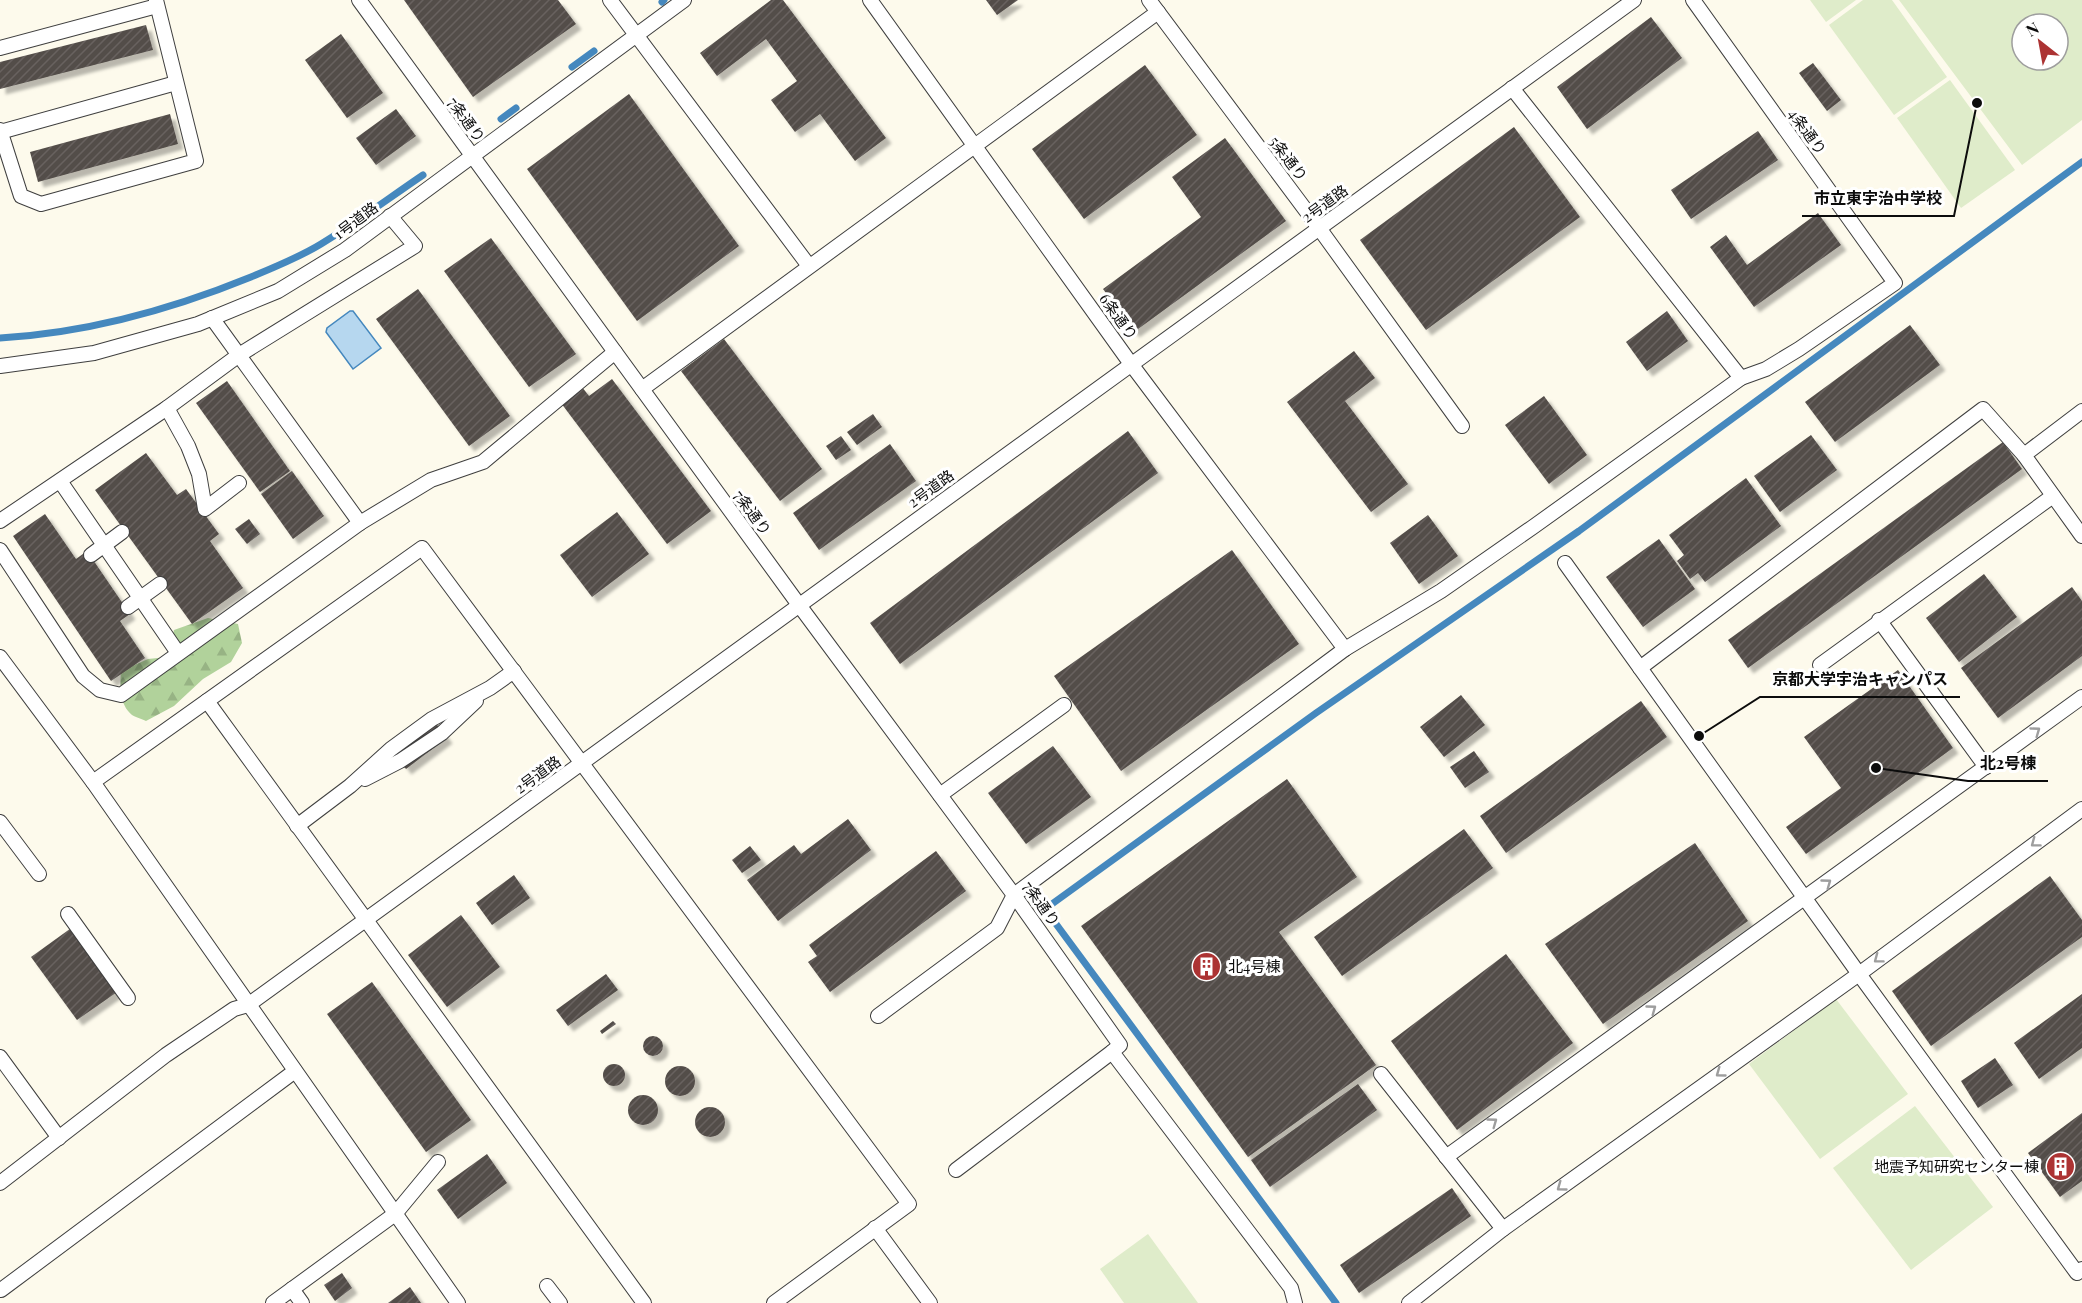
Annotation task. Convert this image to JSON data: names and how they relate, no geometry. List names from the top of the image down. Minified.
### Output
{"streets":{"lane":["7条通り","4条通り","5条通り","2号道路","1号道路","6条通り"]},"crossings":[["7条通り","2号道路"],["7条通り","1号道路"],["5条通り","2号道路"],["2号道路","6条通り"]],"places":{"other":["市立東宇治中学校","京都大学宇治キャンパス","北2号棟"],"building":["北4号棟","地震予知研究センター棟"]},"north":"top left"}
